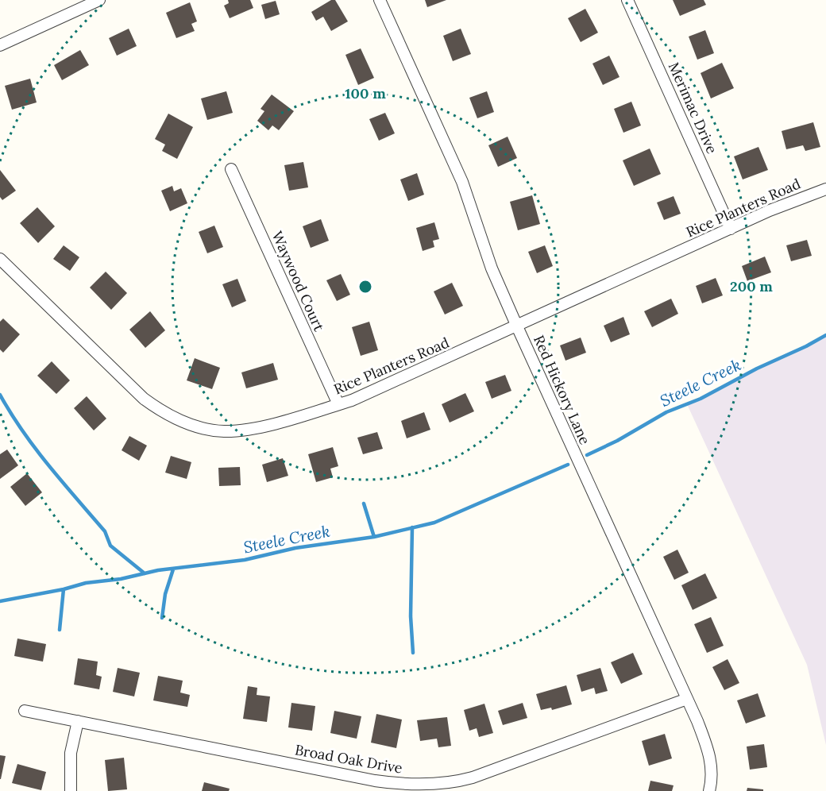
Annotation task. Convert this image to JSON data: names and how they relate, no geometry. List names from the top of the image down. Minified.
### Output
{"streets":{"street":["Merimac Drive","Rice Planters Road","Waywood Court","Red Hickory Lane","Broad Oak Drive"]},"crossings":[["Merimac Drive","Rice Planters Road"],["Rice Planters Road","Waywood Court"],["Rice Planters Road","Red Hickory Lane"],["Red Hickory Lane","Broad Oak Drive"]],"water":["Steele Creek"],"rings":["100 m","200 m"]}
